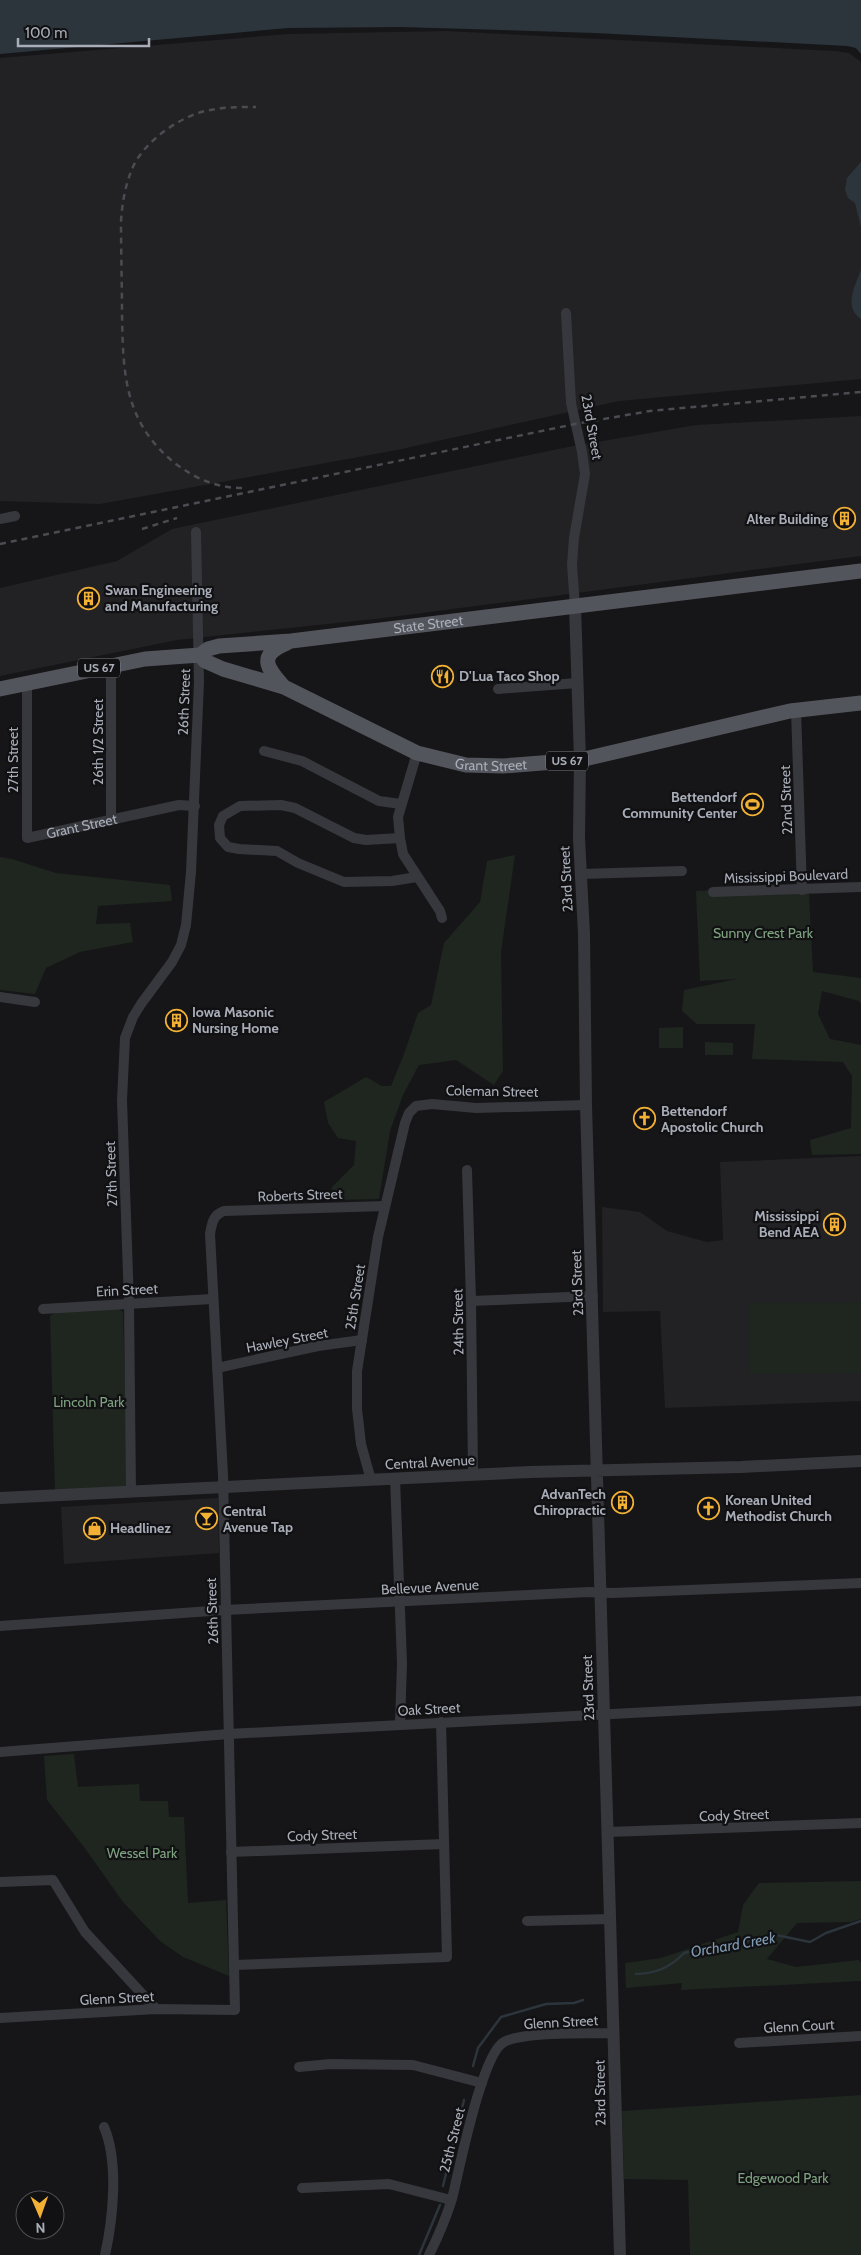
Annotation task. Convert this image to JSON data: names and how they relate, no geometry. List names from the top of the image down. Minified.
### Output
{"streets":{"main road":["State Street","US 67","Grant Street"],"street":["23rd Street","26th Street","26th 1/2 Street","27th Street","22nd Street","Mississippi Boulevard","Coleman Street","Roberts Street","Erin Street","25th Street","24th Street","Hawley Street","Central Avenue","Bellevue Avenue","Oak Street","Cody Street","Glenn Street","Glenn Court"]},"crossings":[["23rd Street","State Street"],["23rd Street","Grant Street"],["23rd Street","Coleman Street"],["23rd Street","Central Avenue"],["23rd Street","Bellevue Avenue"],["23rd Street","Oak Street"],["23rd Street","Cody Street"],["23rd Street","Glenn Street"],["State Street","26th Street"],["State Street","26th 1/2 Street"],["State Street","27th Street"],["State Street","Grant Street"],["26th Street","27th Street"],["26th Street","Grant Street"],["26th Street","Roberts Street"],["26th Street","Erin Street"],["26th Street","Hawley Street"],["26th Street","Central Avenue"],["26th Street","Bellevue Avenue"],["26th Street","Oak Street"],["26th Street","Cody Street"],["26th Street","Glenn Street"],["26th 1/2 Street","Grant Street"],["27th Street","Grant Street"],["27th Street","Erin Street"],["27th Street","Central Avenue"],["Grant Street","22nd Street"],["22nd Street","Mississippi Boulevard"],["Coleman Street","25th Street"],["Roberts Street","25th Street"],["25th Street","Hawley Street"],["25th Street","Central Avenue"],["25th Street","Glenn Street"],["24th Street","Central Avenue"]],"water":["Orchard Creek"],"parks":["Sunny Crest Park","Lincoln Park","Wessel Park","Edgewood Park"],"places":{"building":["Alter Building","Swan Engineering and Manufacturing","Iowa Masonic Nursing Home","Mississippi Bend AEA","AdvanTech Chiropractic"],"restaurant":["D'Lua Taco Shop"],"sports":["Bettendorf Community Center"],"church":["Bettendorf Apostolic Church","Korean United Methodist Church"],"bar":["Central Avenue Tap"],"shop":["Headlinez"]},"scale_bar":"100 m","north":"bottom"}
